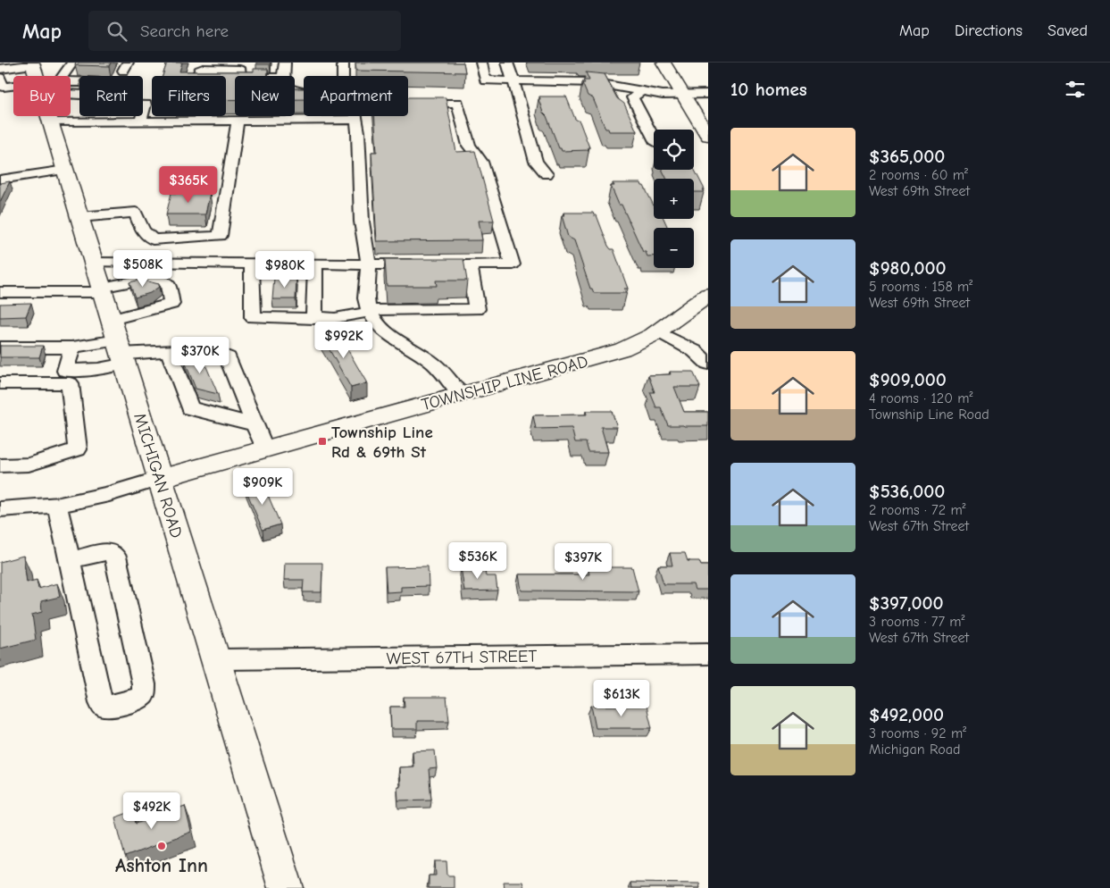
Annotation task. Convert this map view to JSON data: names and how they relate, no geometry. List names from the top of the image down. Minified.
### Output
{"streets":{"main road":["TOWNSHIP LINE ROAD","MICHIGAN ROAD"],"street":["WEST 67TH STREET"]},"crossings":[["TOWNSHIP LINE ROAD","MICHIGAN ROAD"],["MICHIGAN ROAD","WEST 67TH STREET"]],"places":{"transit":["Township Line Rd & 69th St"],"other":["Ashton Inn"]},"page":{"header":"Map","search":"Search here","nav":["Map","Directions","Saved"],"heading":"10 homes","chip":["Buy","Rent","Filters","New","Apartment"],"list":[{"name":"$365,000","note":"2 rooms · 60 m² · West 69th Street"},{"name":"$980,000","note":"5 rooms · 158 m² · West 69th Street"},{"name":"$909,000","note":"4 rooms · 120 m² · Township Line Road"},{"name":"$536,000","note":"2 rooms · 72 m² · West 67th Street"},{"name":"$397,000","note":"3 rooms · 77 m² · West 67th Street"},{"name":"$492,000","note":"3 rooms · 92 m² · Michigan Road"}],"map_buttons":["+","−"],"price":["$365K","$508K","$980K","$992K","$370K","$909K","$536K","$397K","$613K","$492K"]}}
